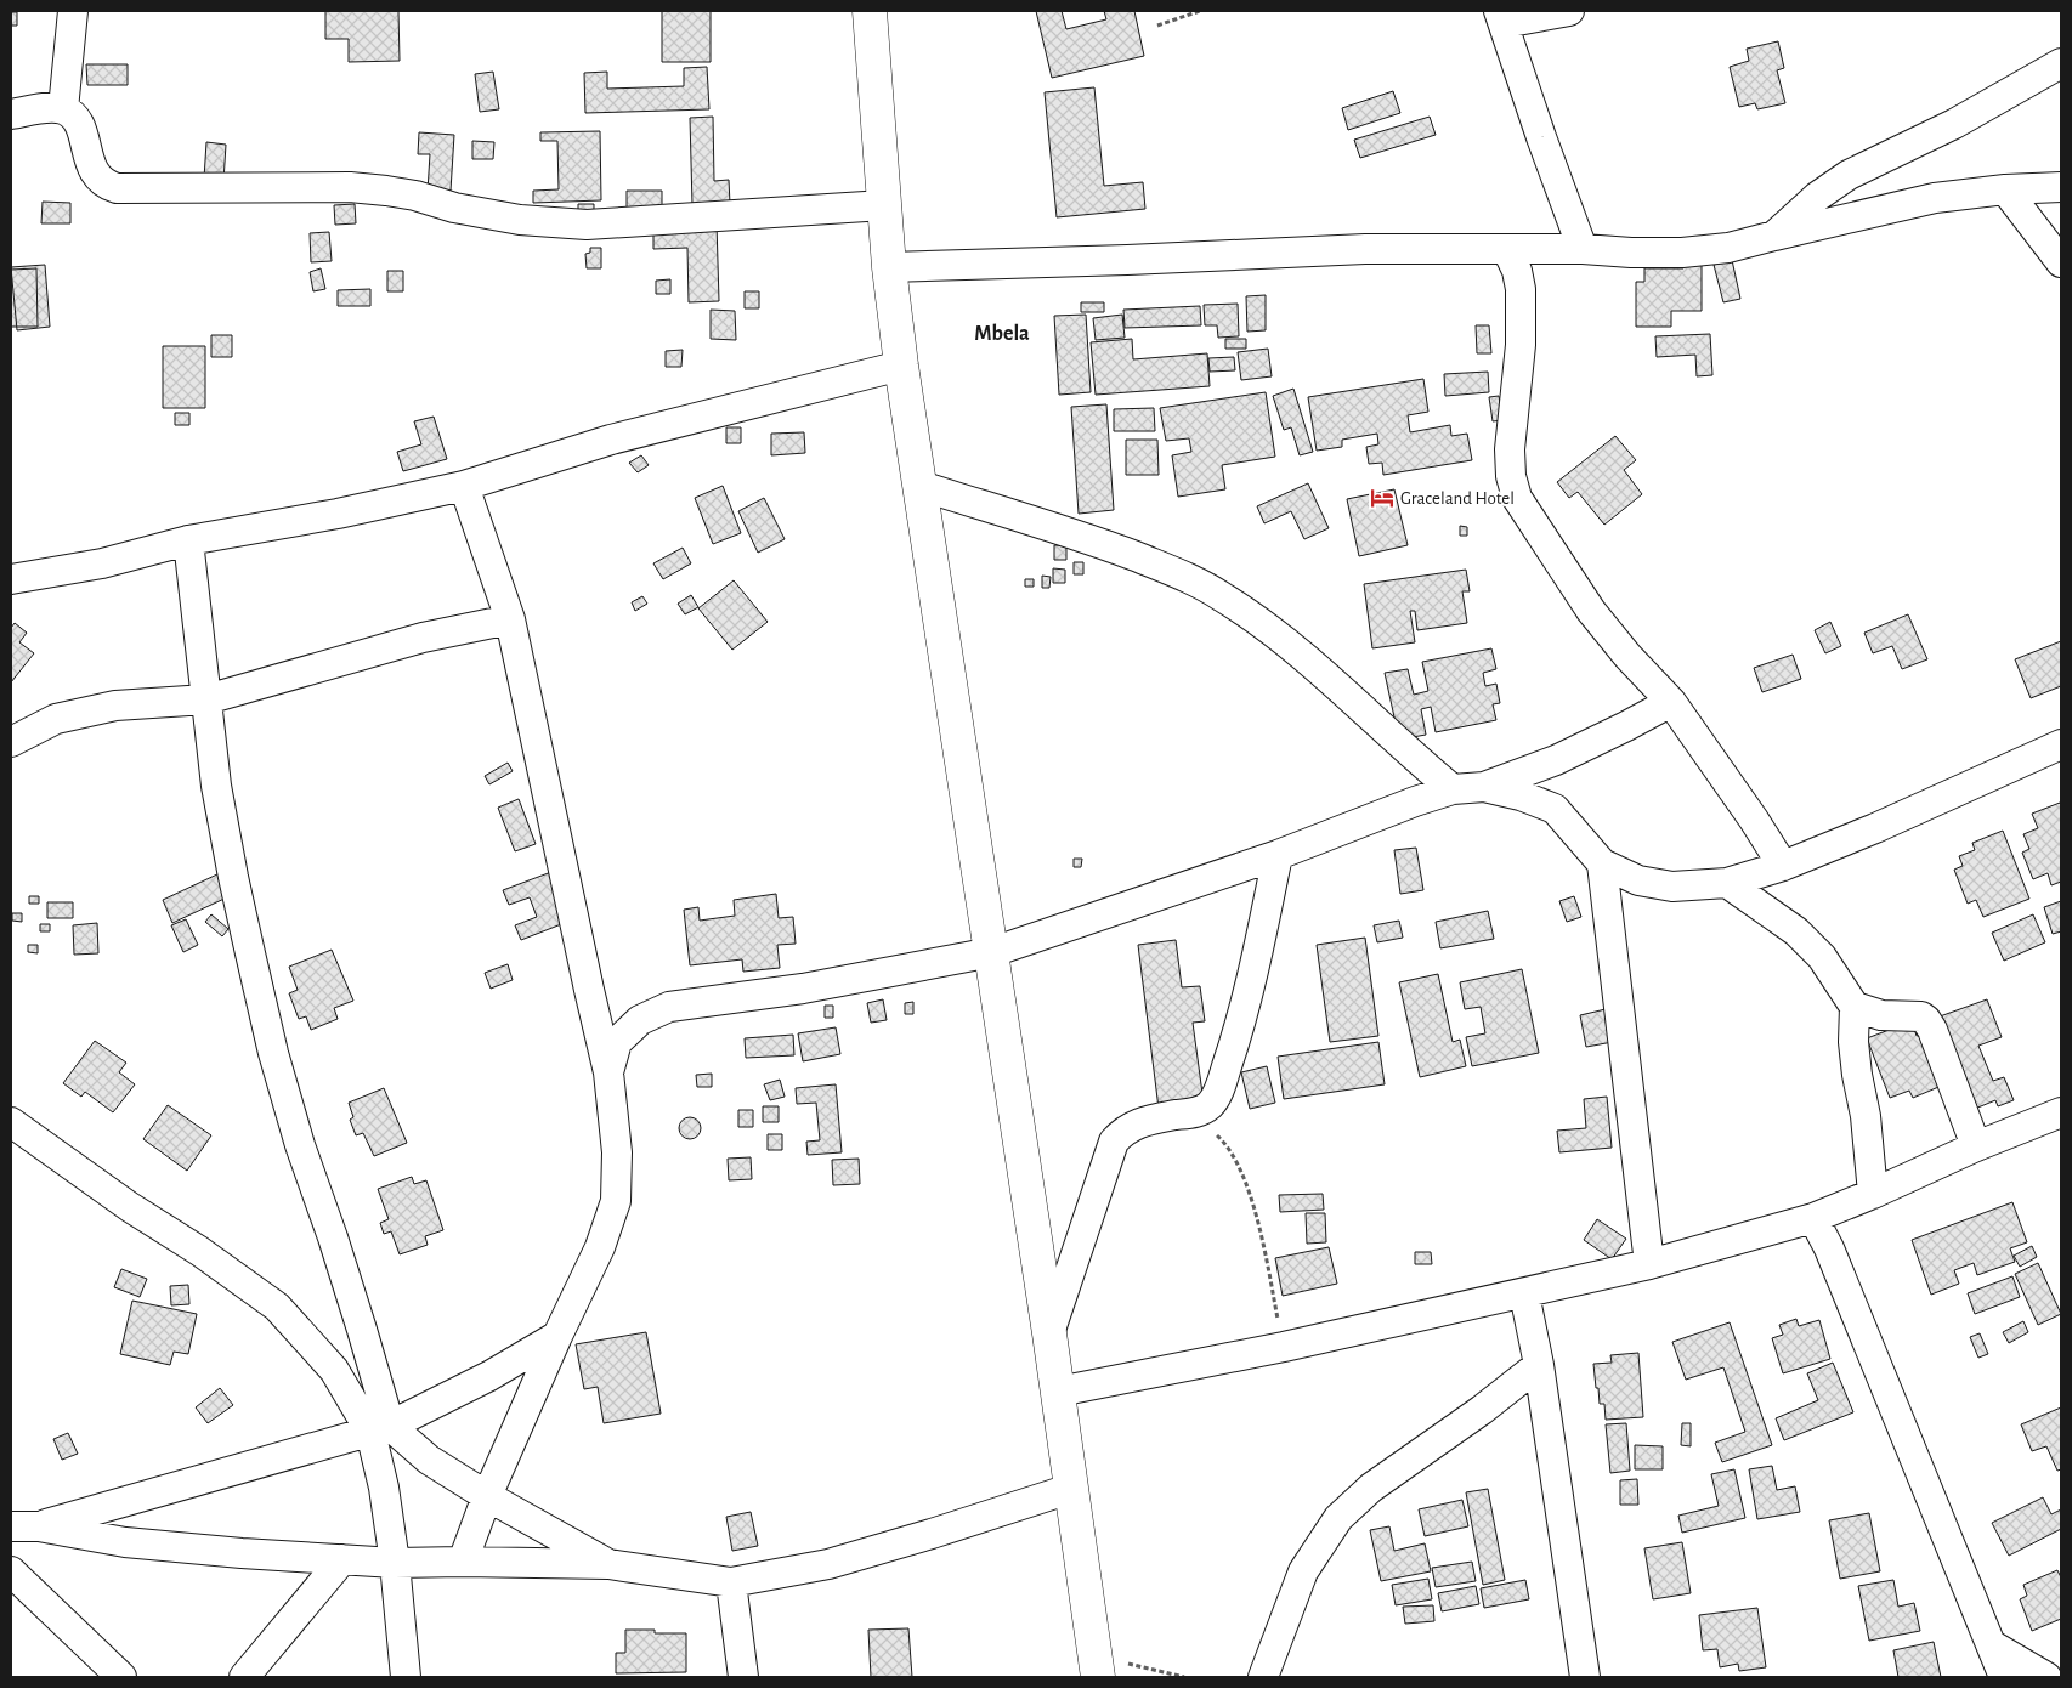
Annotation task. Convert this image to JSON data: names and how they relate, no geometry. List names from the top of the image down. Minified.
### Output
{"districts":["Mbela"],"places":{"hotel":["Graceland Hotel"]}}
